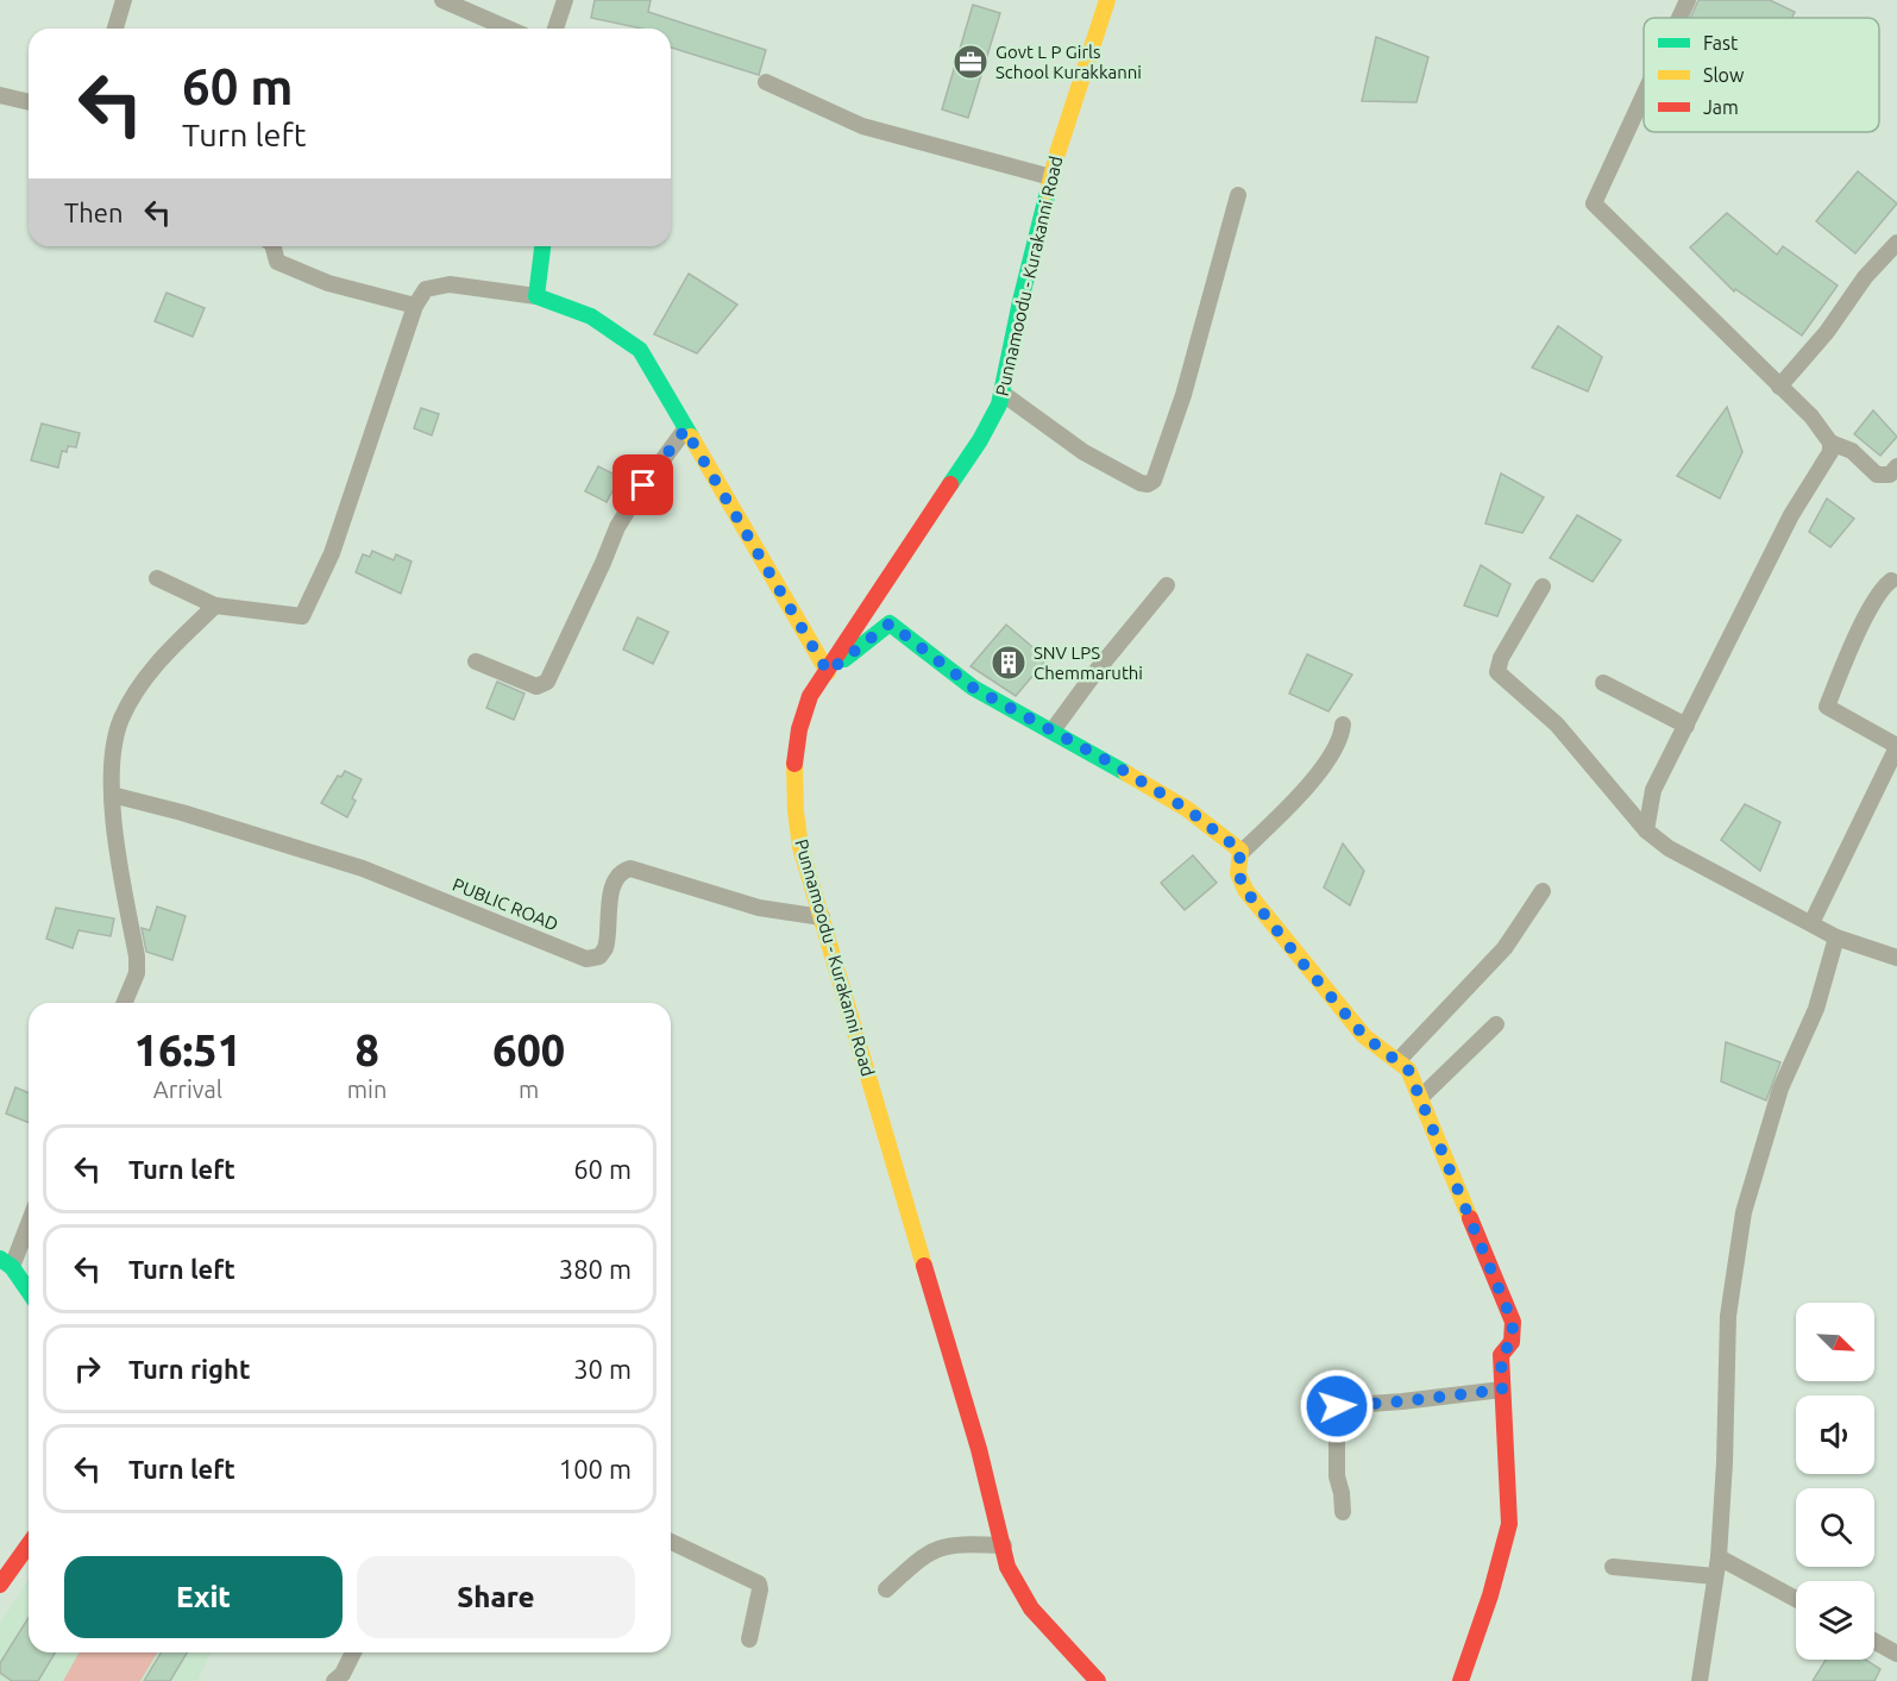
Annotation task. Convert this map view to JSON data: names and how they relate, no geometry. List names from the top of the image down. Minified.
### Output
{"streets":{"street":["Punnamoodu - Kurakanni Road","PUBLIC ROAD"]},"crossings":[["Punnamoodu - Kurakanni Road","PUBLIC ROAD"]],"places":{"office":["Govt L P Girls School Kurakkanni"],"building":["SNV LPS Chemmaruthi"]},"legend":["Fast","Slow","Jam"],"north":"bottom right","page":{"turn":["60 m","Turn left"],"then":"Then","eta":["16:51","Arrival","8","min","600","m"],"list":[{"name":"Turn left","value":"60 m"},{"name":"Turn left","value":"380 m"},{"name":"Turn right","value":"30 m"},{"name":"Turn left","value":"100 m"}],"buttons":["Exit","Share"]}}
